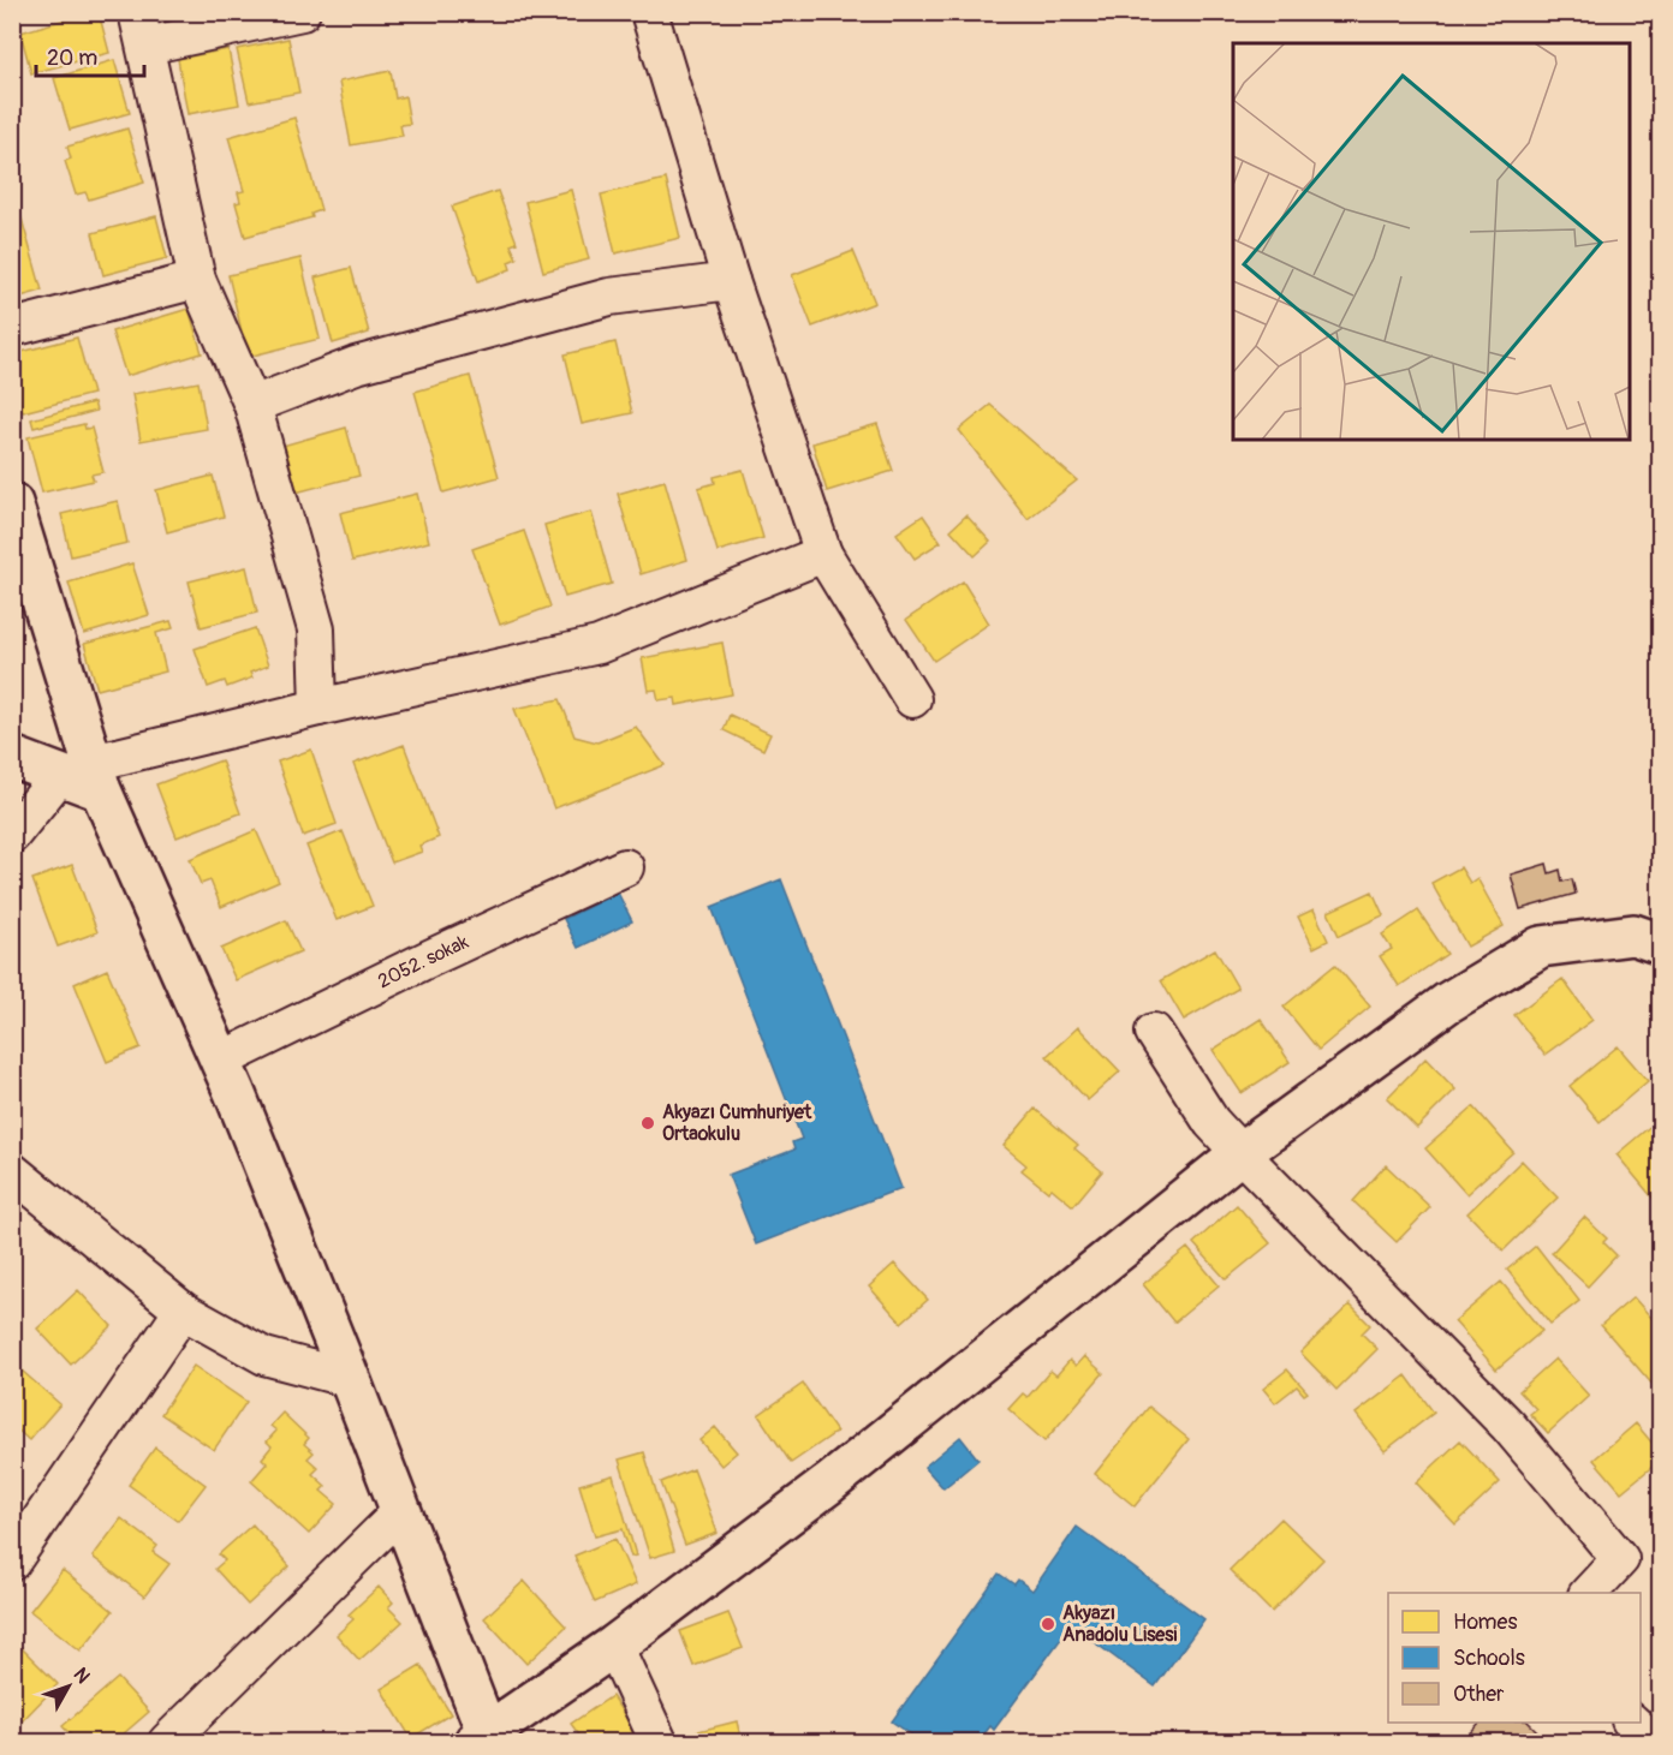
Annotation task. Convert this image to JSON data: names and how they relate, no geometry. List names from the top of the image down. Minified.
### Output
{"streets":{"street":["2052. sokak"]},"places":["Akyazı Cumhuriyet Ortaokulu","Akyazı Anadolu Lisesi"],"legend":["Homes","Schools","Other"],"scale_bar":"20 m","north":"top right"}
